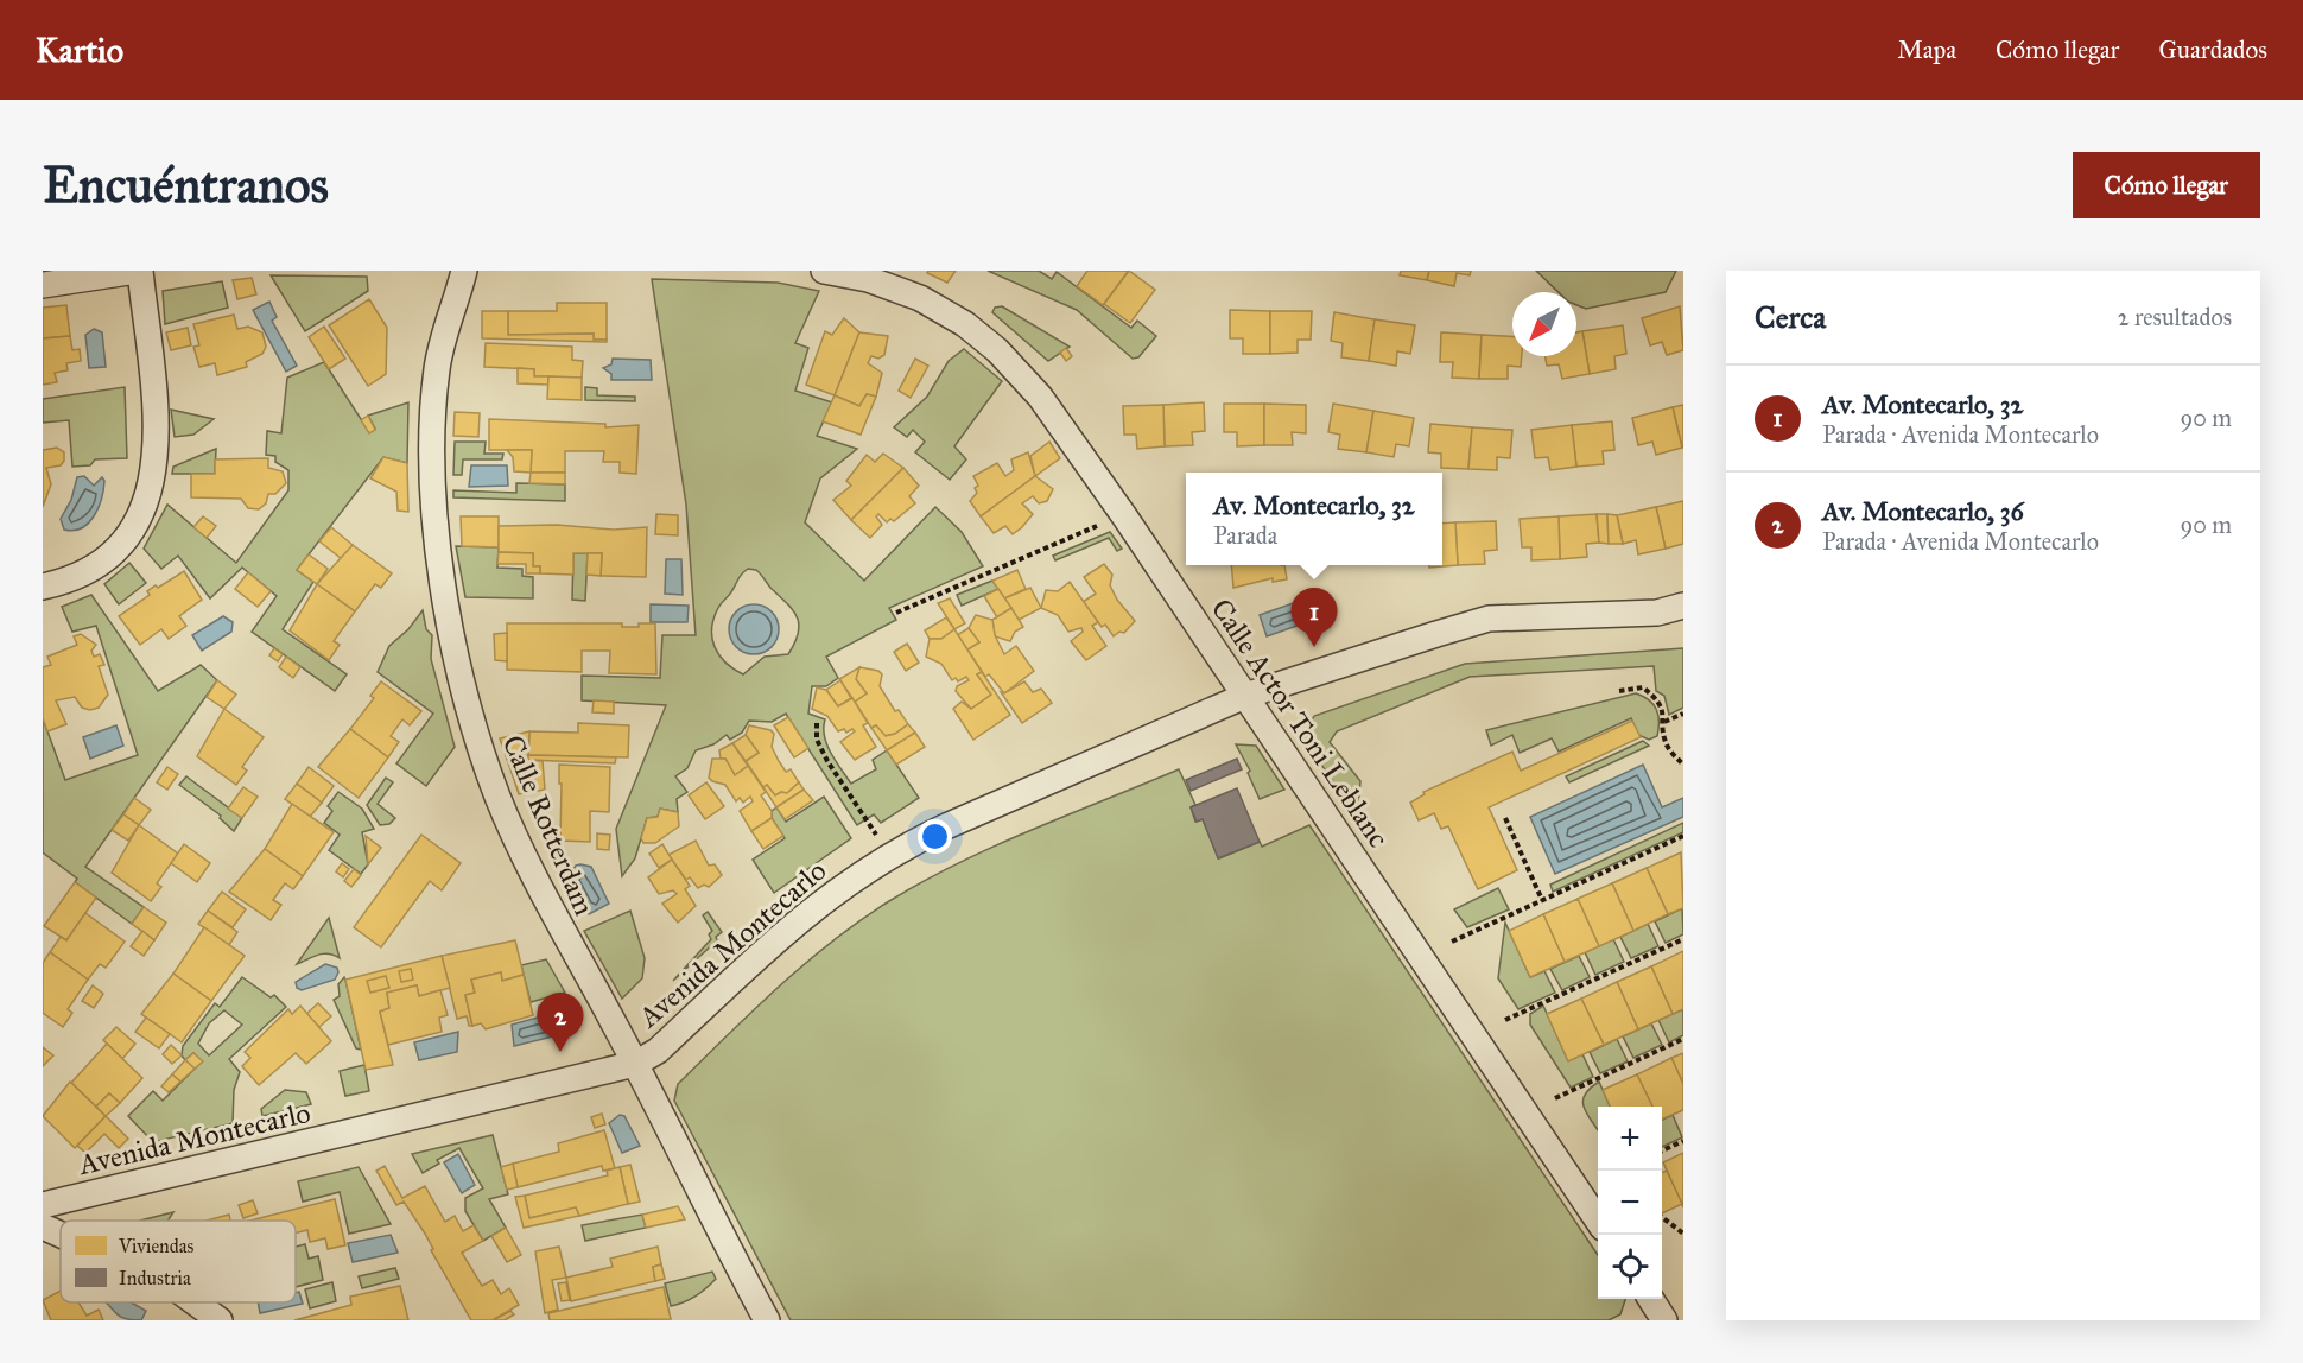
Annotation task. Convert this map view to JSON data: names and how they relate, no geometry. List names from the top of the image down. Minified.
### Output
{"streets":{"street":["Calle Actor Toni Leblanc","Calle Rotterdam","Avenida Montecarlo"]},"crossings":[["Calle Actor Toni Leblanc","Avenida Montecarlo"],["Calle Rotterdam","Avenida Montecarlo"]],"legend":["Viviendas","Industria"],"north":"bottom left","page":{"header":"Kartio","nav":["Mapa","Cómo llegar","Guardados"],"buttons":"Cómo llegar","title":"Encuéntranos","heading":["Cerca","2 resultados"],"list":[{"mark":"1","name":"Av. Montecarlo, 32","note":"Parada · Avenida Montecarlo","value":"90 m"},{"mark":"2","name":"Av. Montecarlo, 36","note":"Parada · Avenida Montecarlo","value":"90 m"}],"popup":["Av. Montecarlo, 32","Parada"],"pins":["1","2"],"map_buttons":["+","−"]}}
